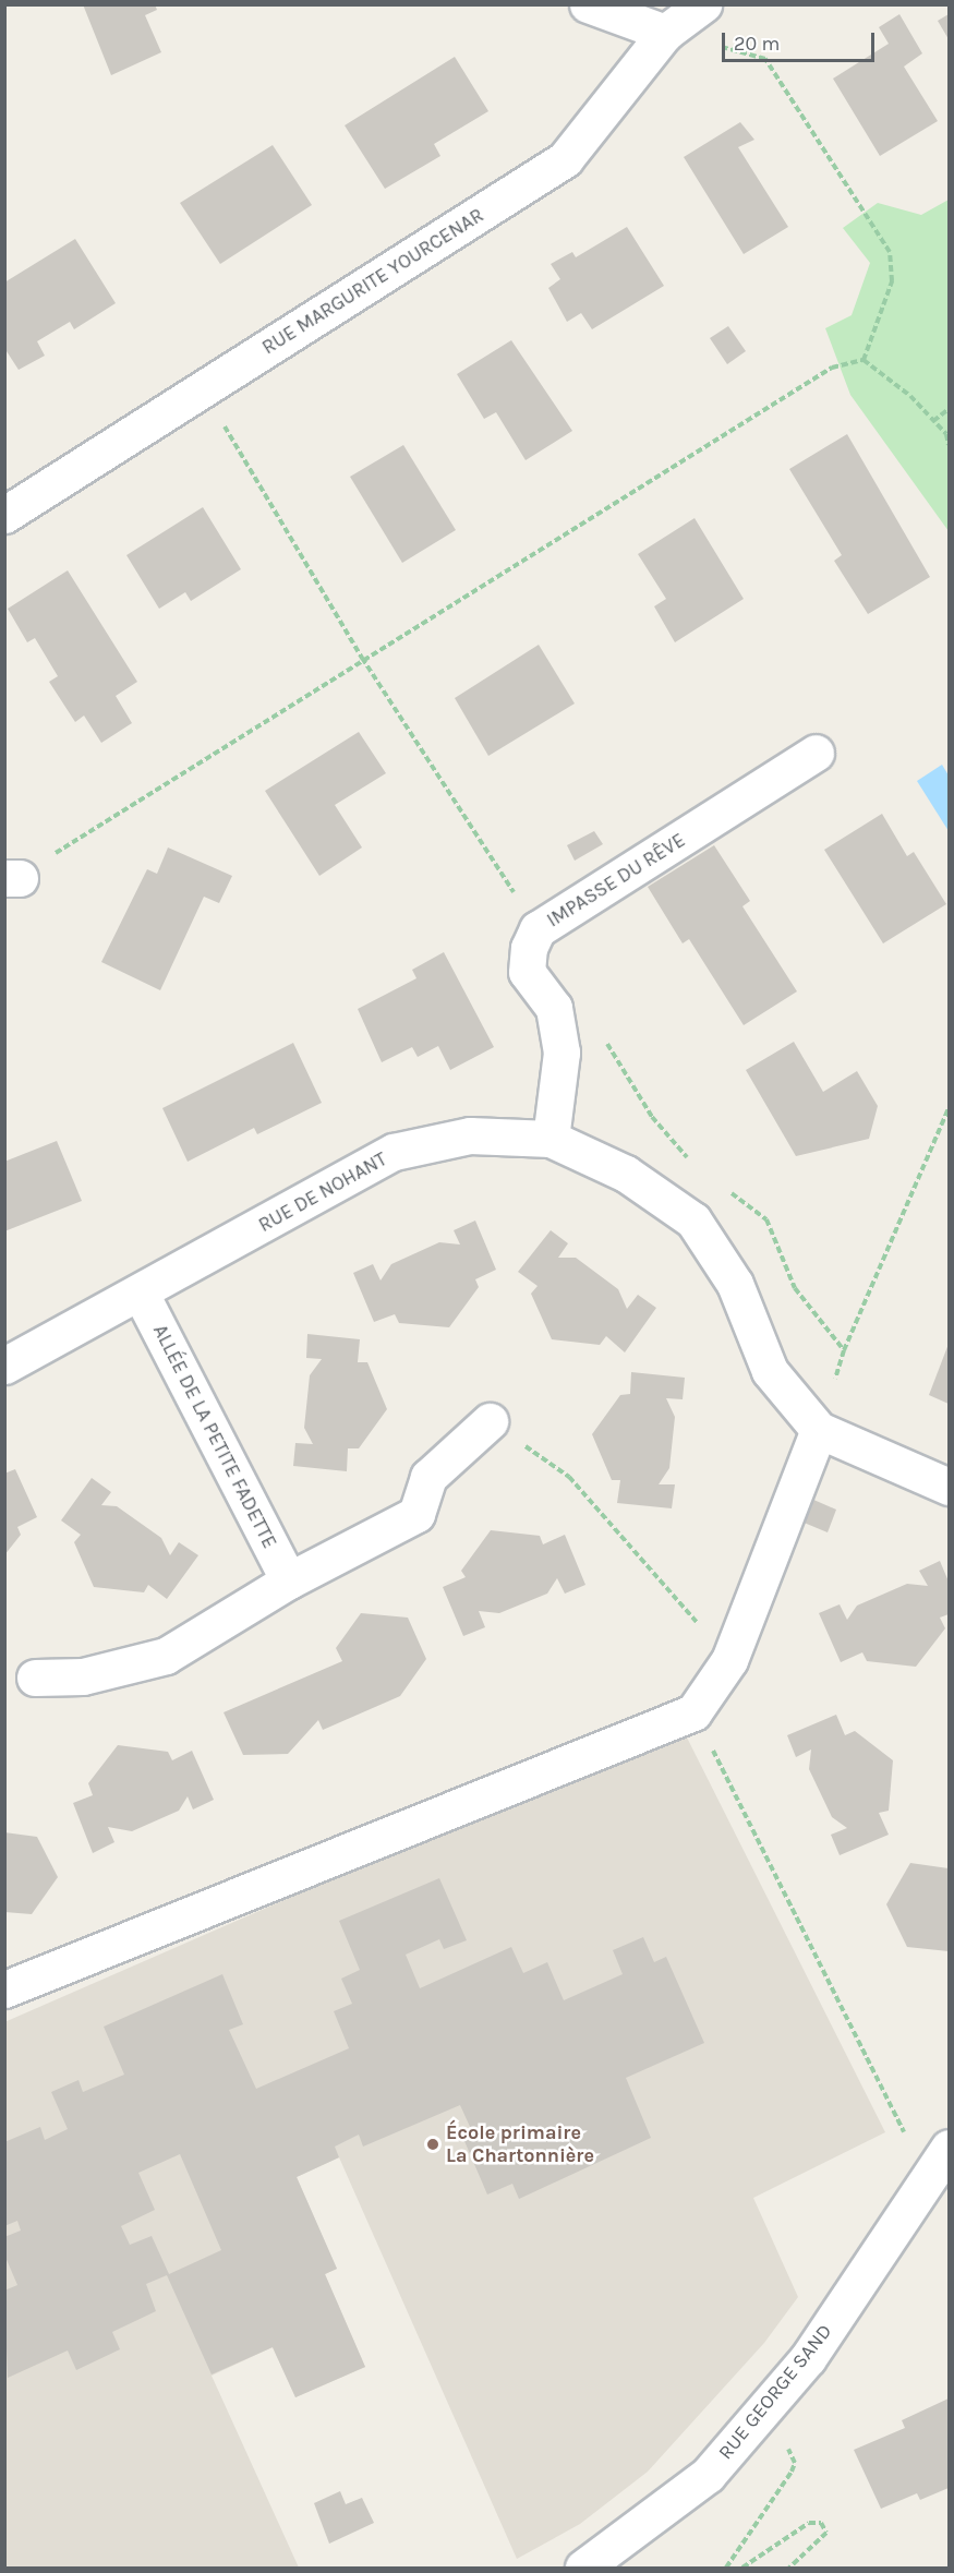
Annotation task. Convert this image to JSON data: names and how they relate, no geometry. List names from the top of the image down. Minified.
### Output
{"streets":{"street":["RUE MARGURITE YOURCENAR","IMPASSE DU RÊVE","RUE DE NOHANT","ALLÉE DE LA PETITE FADETTE","RUE GEORGE SAND"]},"crossings":[["IMPASSE DU RÊVE","RUE DE NOHANT"],["RUE DE NOHANT","ALLÉE DE LA PETITE FADETTE"]],"places":["École primaire La Chartonnière"],"scale_bar":"20 m"}
